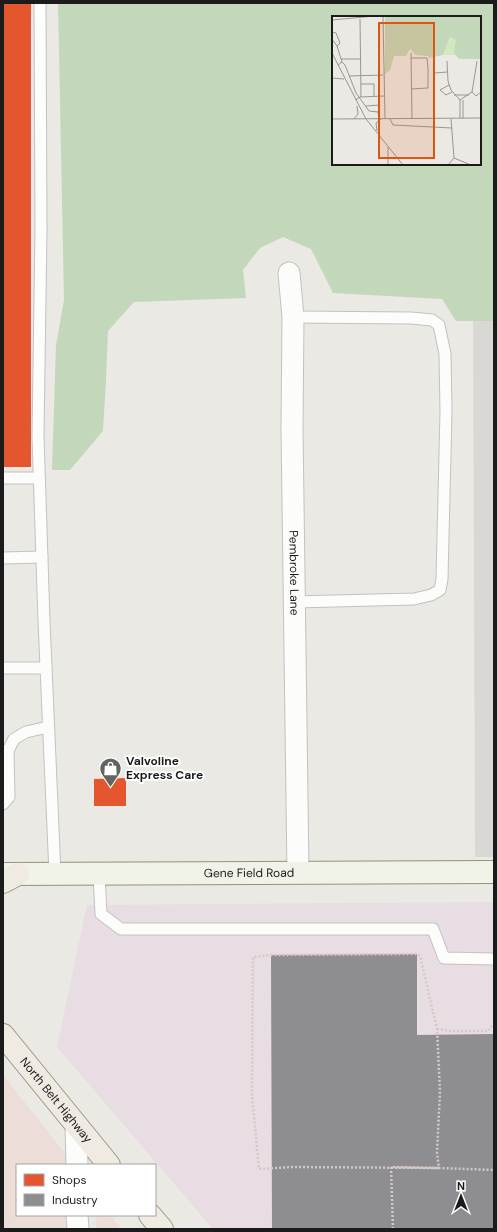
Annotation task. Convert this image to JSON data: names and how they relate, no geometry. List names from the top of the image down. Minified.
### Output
{"streets":{"main road":["North Belt Highway"],"street":["Pembroke Lane","Gene Field Road"]},"crossings":[["Pembroke Lane","Gene Field Road"]],"places":{"shop":["Valvoline Express Care"]},"legend":["Shops","Industry"],"north":"top"}
